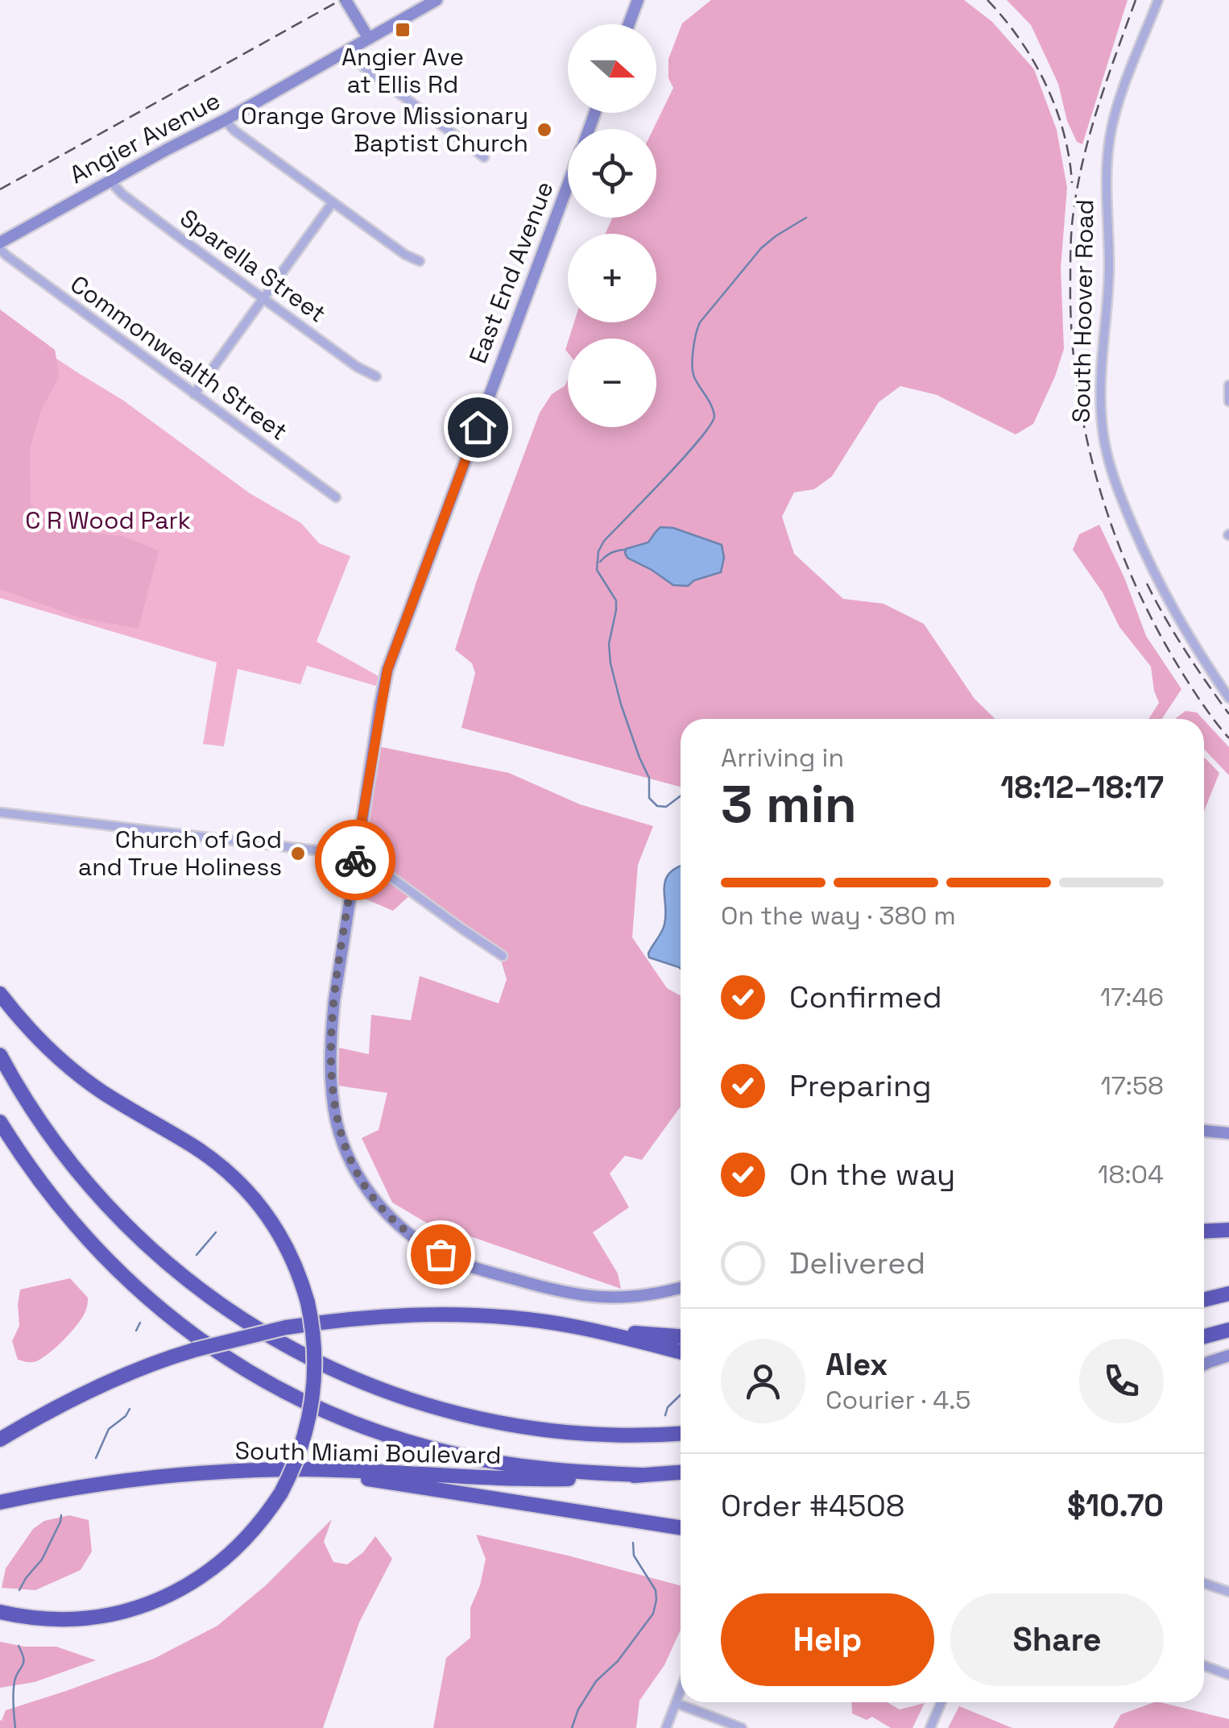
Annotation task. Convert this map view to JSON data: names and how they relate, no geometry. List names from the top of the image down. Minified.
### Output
{"streets":{"highway":["South Miami Boulevard"],"street":["Angier Avenue","Sparella Street","East End Avenue","South Hoover Road","Commonwealth Street"]},"crossings":[["Angier Avenue","Sparella Street"]],"parks":["C R Wood Park"],"places":{"transit":["Angier Ave at Ellis Rd"],"other":["Orange Grove Missionary Baptist Church","Church of God and True Holiness"]},"north":"right","page":{"map_buttons":["+","−"],"heading":["3 min","Arriving in","18:12–18:17"],"panel":["Alex","Courier · 4.5","Order #4508","$10.70"],"bar":"On the way · 380 m","list":[["Confirmed","17:46"],["Preparing","17:58"],["On the way","18:04"],"Delivered"],"buttons":["Help","Share"]}}
